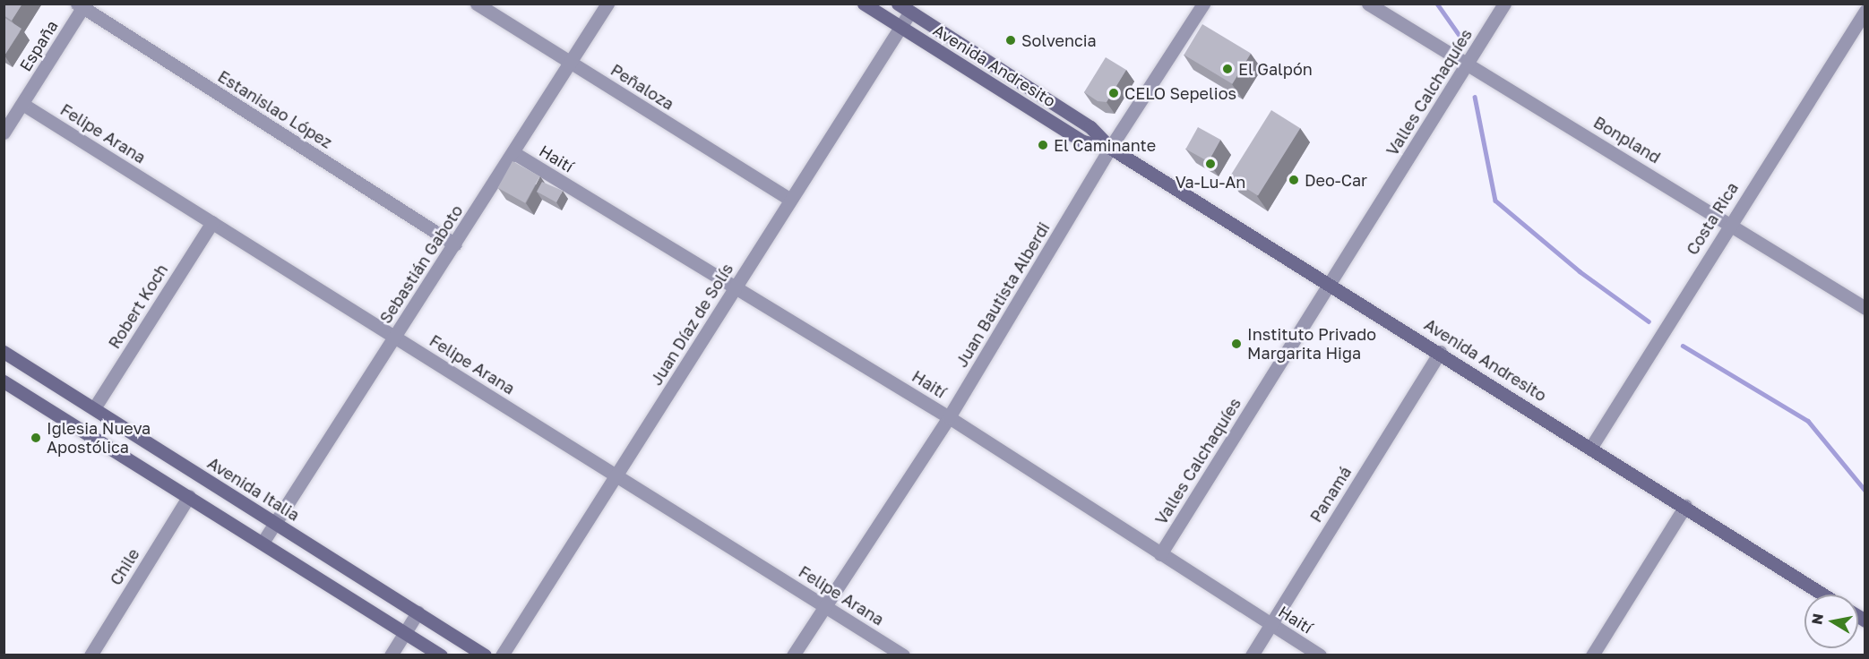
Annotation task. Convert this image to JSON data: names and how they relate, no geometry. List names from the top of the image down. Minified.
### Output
{"streets":{"main road":["Avenida Andresito","Avenida Italia"],"street":["España","Peñaloza","Valles Calchaquíes","Estanislao López","Felipe Arana","Bonpland","Haití","Costa Rica","Sebastián Gaboto","Juan Bautista Alberdi","Robert Koch","Juan Díaz de Solís","Panamá","Chile"]},"crossings":[["España","Estanislao López"],["España","Felipe Arana"],["Avenida Andresito","Valles Calchaquíes"],["Avenida Andresito","Costa Rica"],["Avenida Andresito","Juan Bautista Alberdi"],["Avenida Andresito","Juan Díaz de Solís"],["Avenida Andresito","Panamá"],["Peñaloza","Sebastián Gaboto"],["Peñaloza","Juan Díaz de Solís"],["Valles Calchaquíes","Bonpland"],["Valles Calchaquíes","Haití"],["Estanislao López","Sebastián Gaboto"],["Felipe Arana","Sebastián Gaboto"],["Felipe Arana","Juan Bautista Alberdi"],["Felipe Arana","Robert Koch"],["Felipe Arana","Juan Díaz de Solís"],["Bonpland","Costa Rica"],["Haití","Sebastián Gaboto"],["Haití","Juan Bautista Alberdi"],["Haití","Juan Díaz de Solís"],["Haití","Panamá"],["Sebastián Gaboto","Avenida Italia"],["Robert Koch","Avenida Italia"]],"places":["Solvencia","El Galpón","CELO Sepelios","El Caminante","Va-Lu-An","Deo-Car","Instituto Privado Margarita Higa","Iglesia Nueva Apostólica"],"north":"left"}
